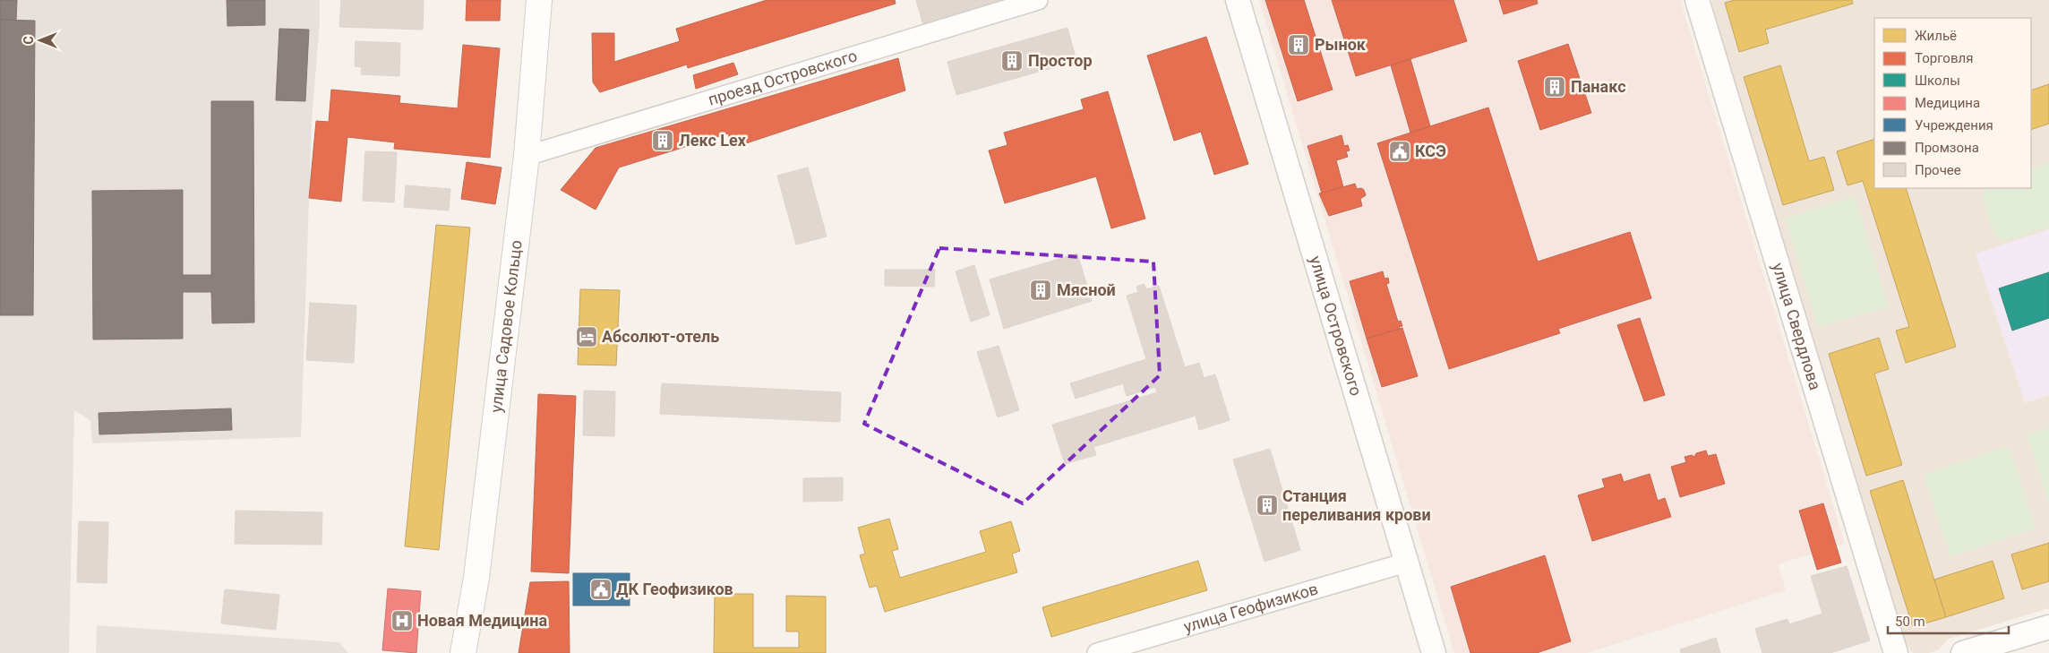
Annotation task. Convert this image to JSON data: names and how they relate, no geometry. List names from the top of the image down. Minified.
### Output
{"streets":{"main road":["улица Садовое Кольцо"],"street":["проезд Островского","улица Свердлова","улица Островского","улица Геофизиков"]},"crossings":[["проезд Островского","улица Садовое Кольцо"],["улица Островского","улица Геофизиков"]],"places":{"building":["Рынок","Простор","Панакс","Лекс Lex","Мясной","Станция переливания крови"],"public building":["КСЭ","ДК Геофизиков"],"hotel":["Абсолют-отель"],"hospital":["Новая Медицина"]},"legend":["Жильё","Торговля","Школы","Медицина","Учреждения","Промзона","Прочее"],"scale_bar":"50 m","north":"left"}
